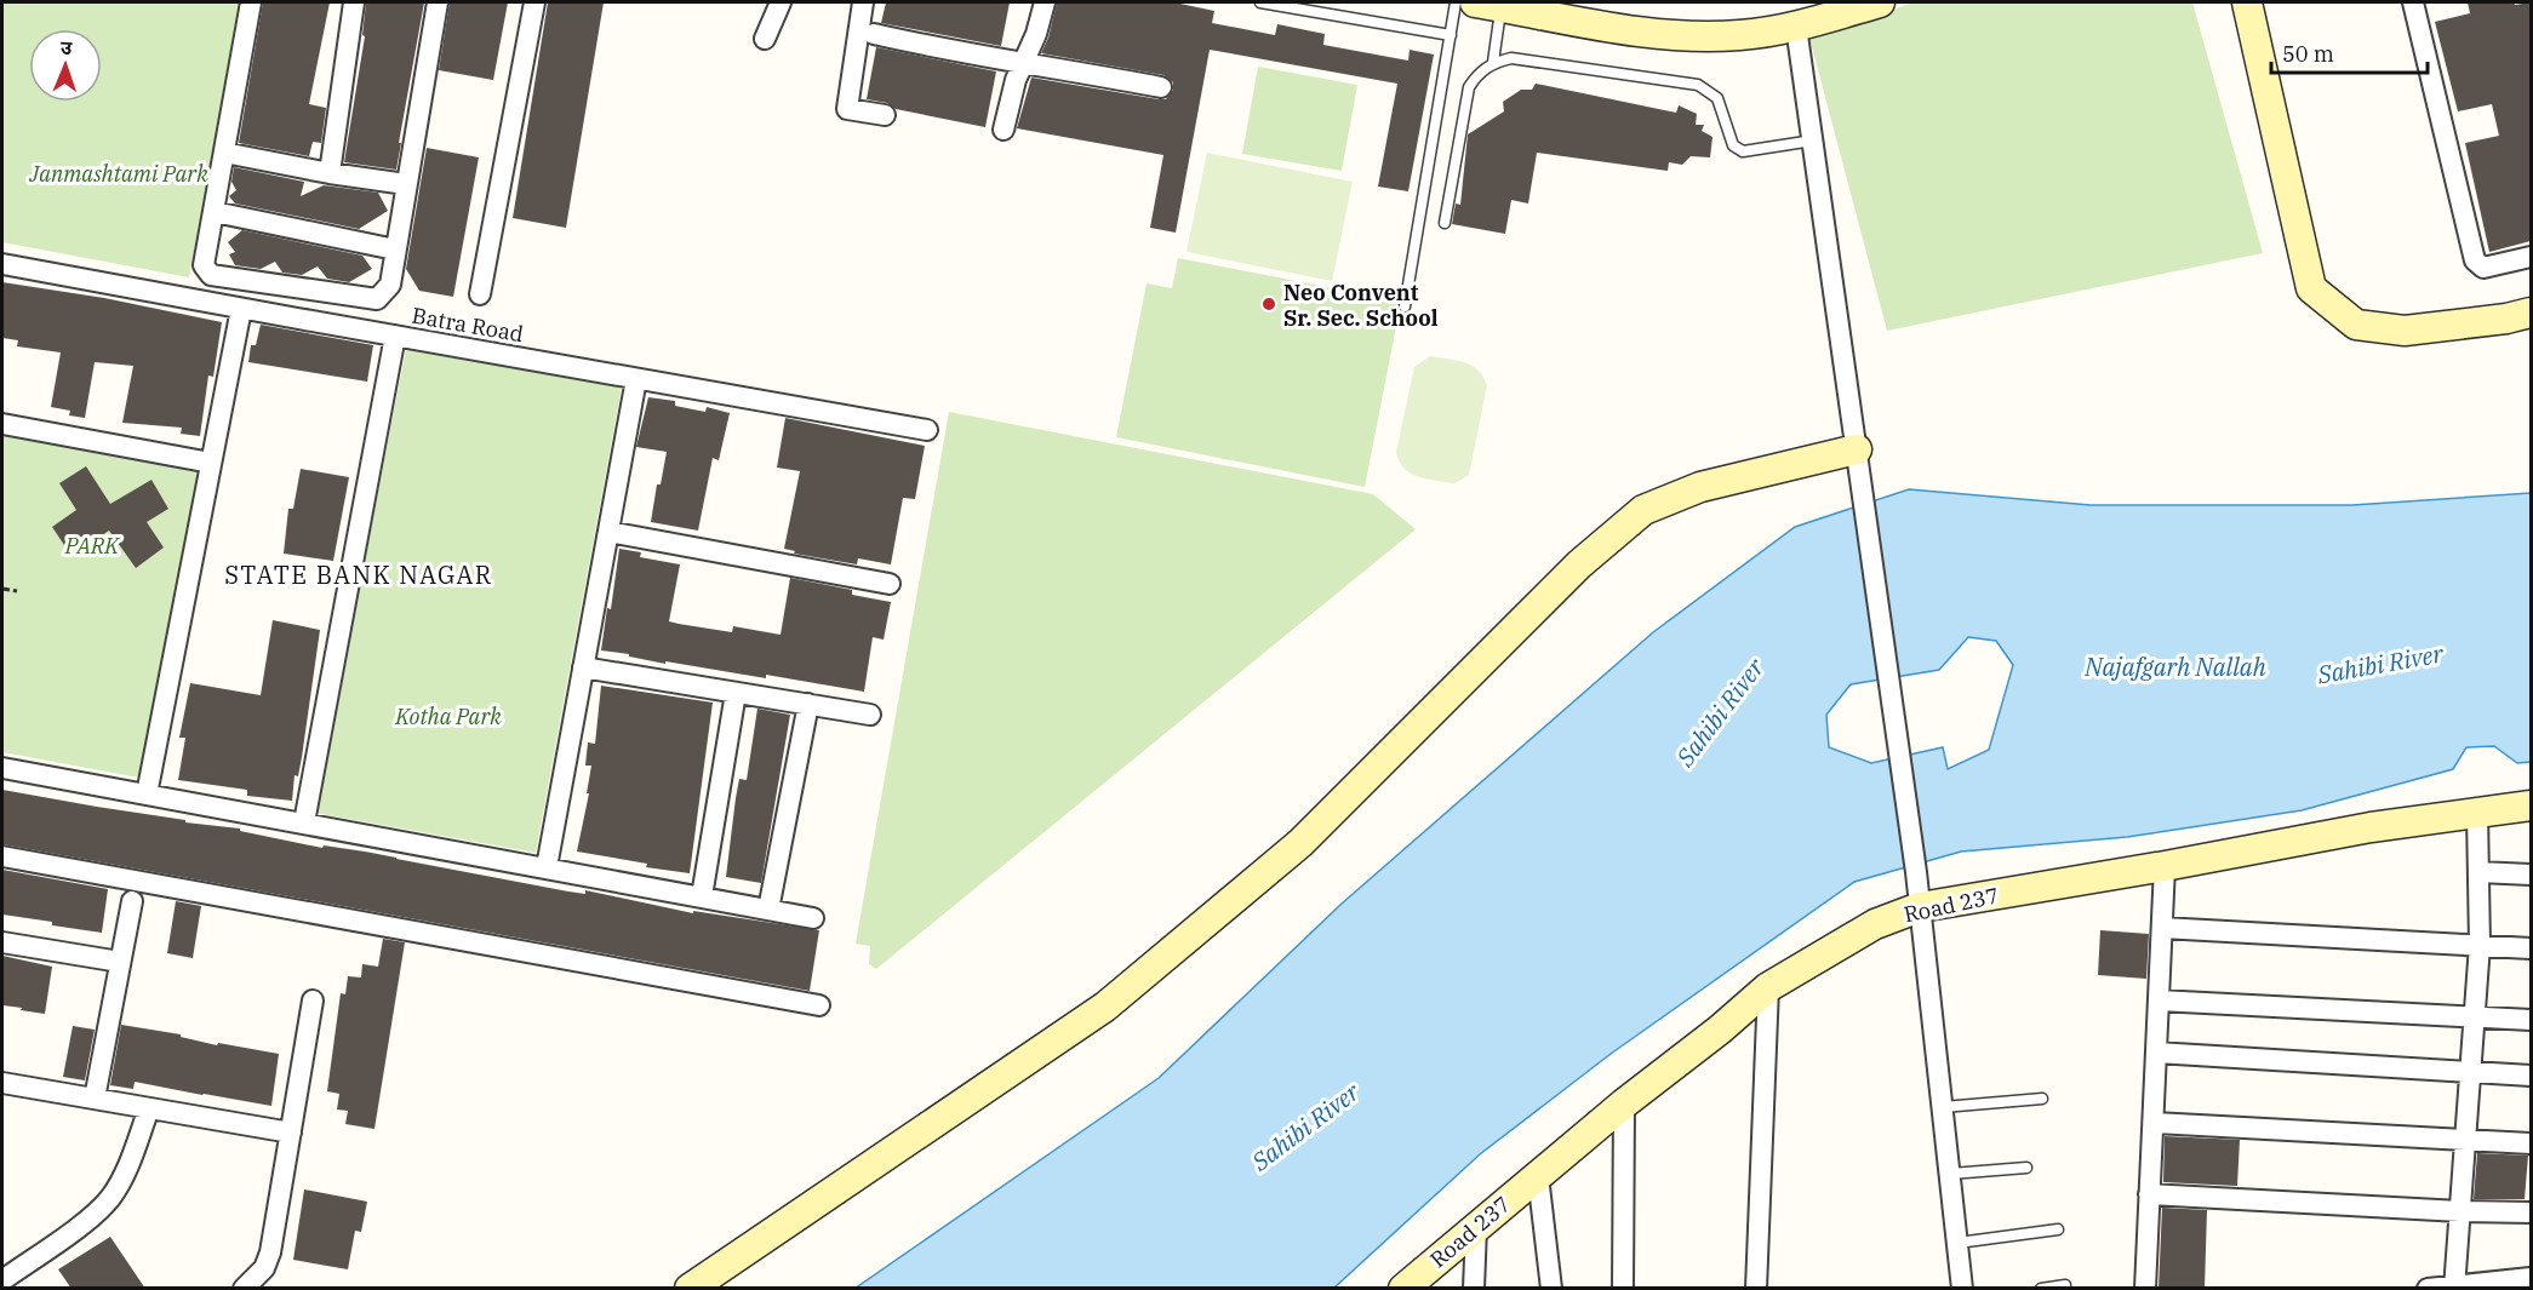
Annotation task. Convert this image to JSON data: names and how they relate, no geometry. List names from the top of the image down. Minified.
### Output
{"streets":{"street":["Batra Road","Road 237"]},"districts":["STATE BANK NAGAR"],"water":["Sahibi River","Najafgarh Nallah"],"parks":["Janmashtami Park","PARK","Kotha Park"],"places":["Neo Convent Sr. Sec. School"],"scale_bar":"50 m","north":"top"}
